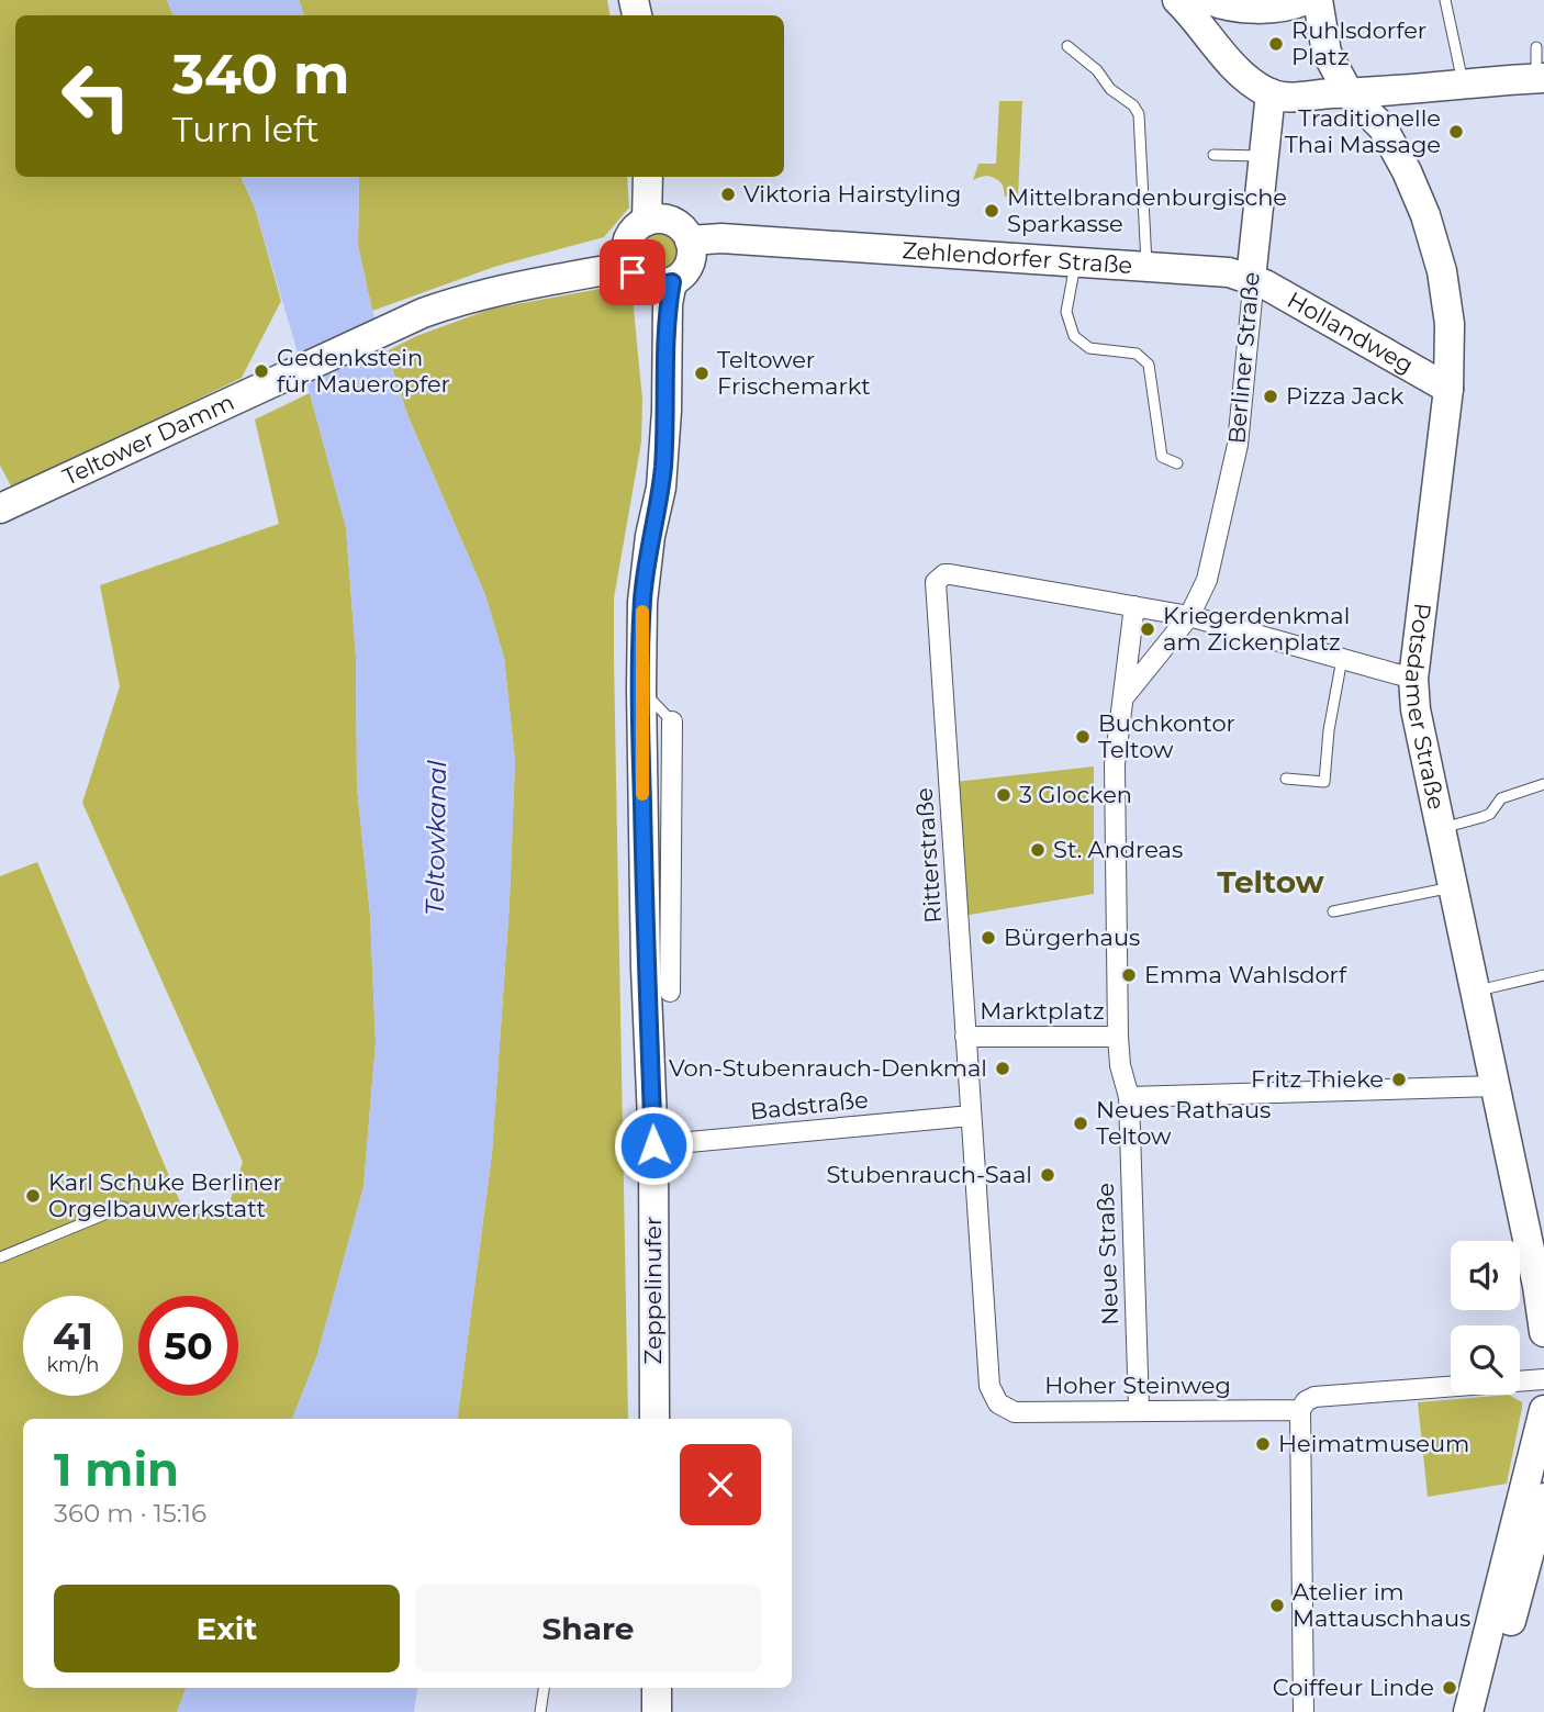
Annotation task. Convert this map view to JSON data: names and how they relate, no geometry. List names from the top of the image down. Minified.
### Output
{"streets":{"street":["Zehlendorfer Straße","Hollandweg","Berliner Straße","Teltower Damm","Potsdamer Straße","Ritterstraße","Marktplatz","Badstraße","Neue Straße","Zeppelinufer","Hoher Steinweg"]},"crossings":[["Zehlendorfer Straße","Hollandweg"],["Zehlendorfer Straße","Berliner Straße"],["Zehlendorfer Straße","Teltower Damm"],["Zehlendorfer Straße","Zeppelinufer"],["Hollandweg","Berliner Straße"],["Hollandweg","Potsdamer Straße"],["Berliner Straße","Ritterstraße"],["Berliner Straße","Neue Straße"],["Teltower Damm","Zeppelinufer"],["Potsdamer Straße","Ritterstraße"],["Ritterstraße","Marktplatz"],["Ritterstraße","Badstraße"],["Ritterstraße","Neue Straße"],["Ritterstraße","Hoher Steinweg"],["Marktplatz","Neue Straße"],["Badstraße","Zeppelinufer"],["Neue Straße","Hoher Steinweg"]],"districts":["Teltow"],"water":["Teltowkanal"],"places":["Ruhlsdorfer Platz","Traditionelle Thai Massage","Viktoria Hairstyling","Mittelbrandenburgische Sparkasse","Gedenkstein für Maueropfer","Teltower Frischemarkt","Pizza Jack","Kriegerdenkmal am Zickenplatz","Buchkontor Teltow","3 Glocken","St. Andreas","Bürgerhaus","Emma Wahlsdorf","Von-Stubenrauch-Denkmal","Fritz Thieke","Neues Rathaus Teltow","Stubenrauch-Saal","Karl Schuke Berliner Orgelbauwerkstatt","Heimatmuseum","Atelier im Mattauschhaus","Coiffeur Linde"],"page":{"turn":["340 m","Turn left"],"speed":"41 km/h","limit":"50","heading":["1 min","360 m · 15:16"],"buttons":["Exit","Share"]}}
